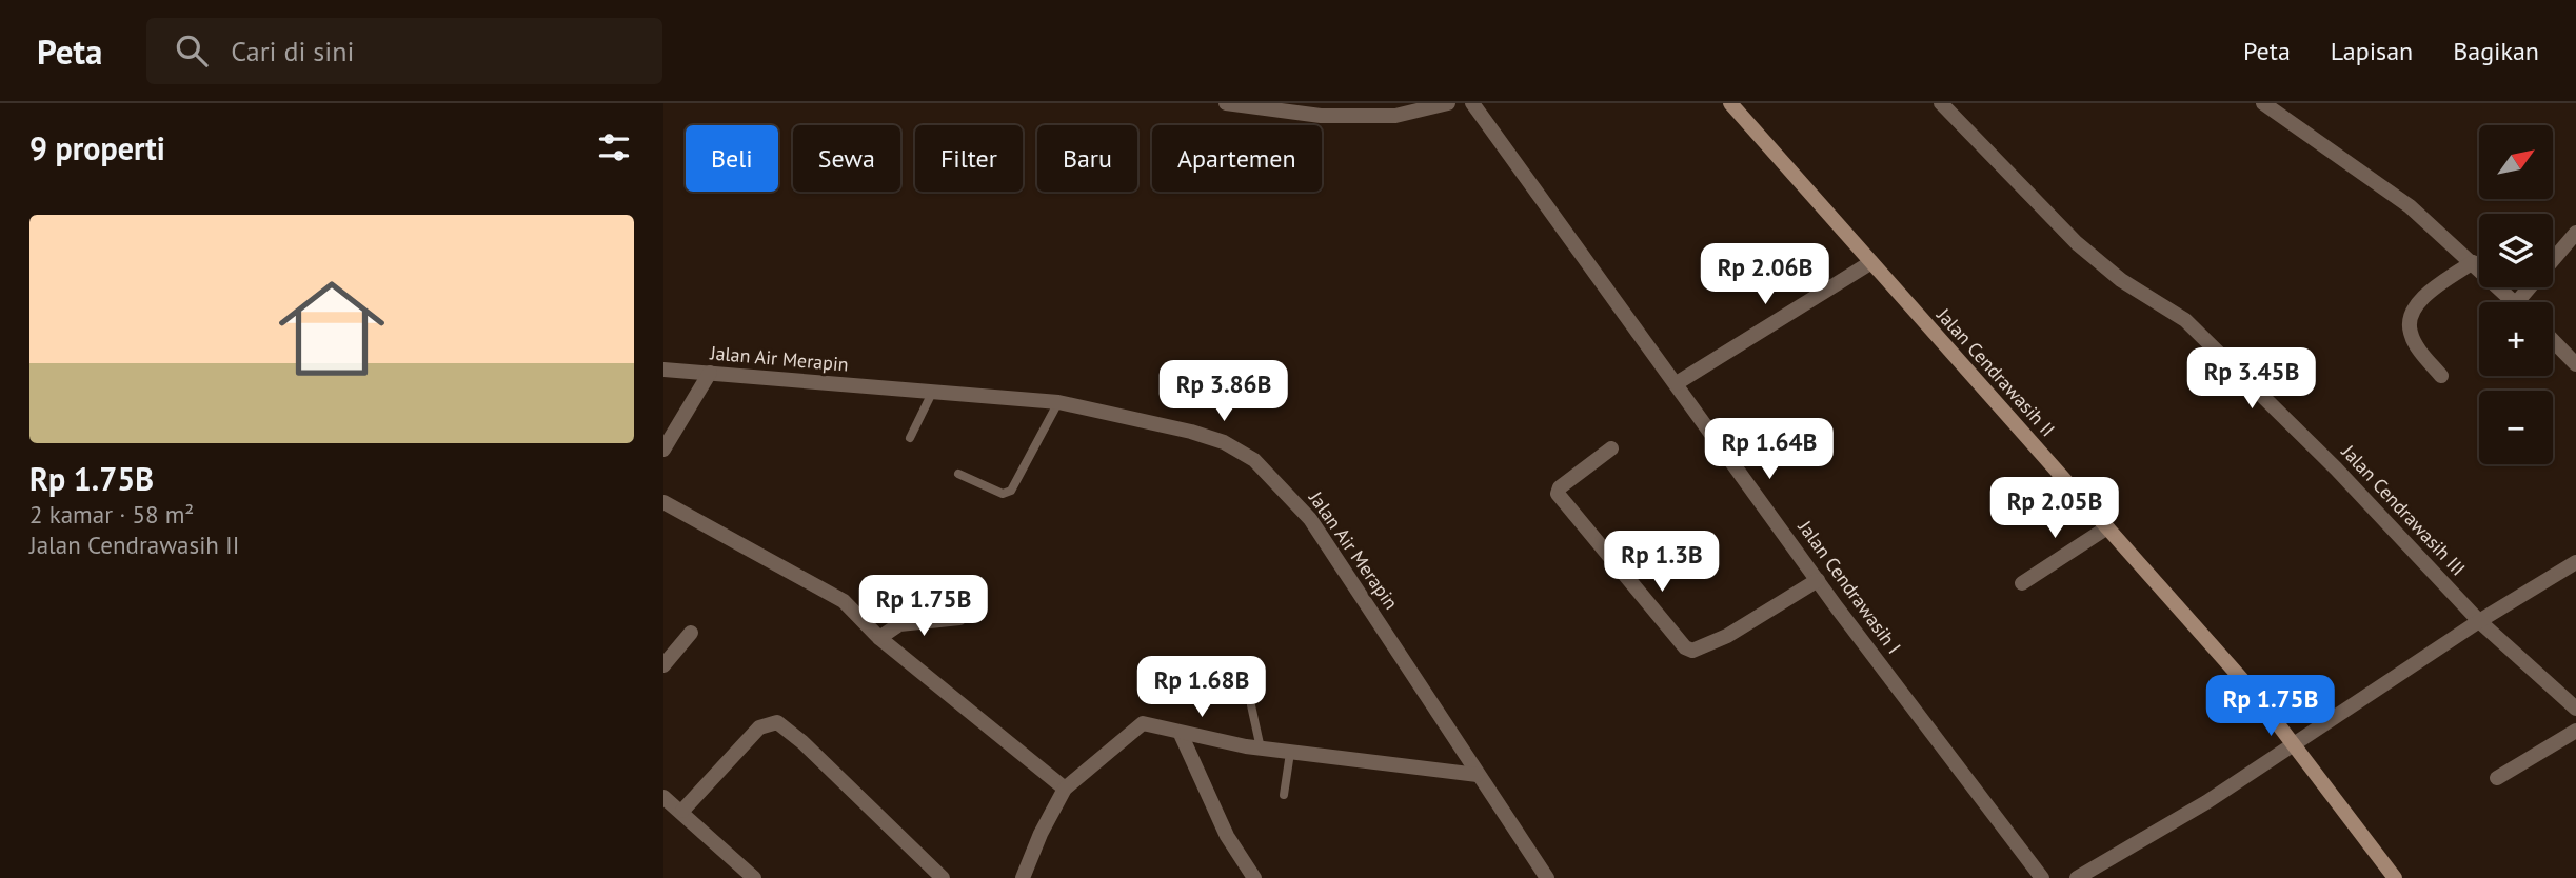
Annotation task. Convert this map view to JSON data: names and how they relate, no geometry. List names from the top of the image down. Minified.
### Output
{"streets":{"street":["Jalan Air Merapin","Jalan Cendrawasih II","Jalan Cendrawasih III","Jalan Cendrawasih I"]},"north":"top right","page":{"header":"Peta","search":"Cari di sini","nav":["Peta","Lapisan","Bagikan"],"heading":"9 properti","map_buttons":["+","−"],"chip":["Beli","Sewa","Filter","Baru","Apartemen"],"list":[{"name":"Rp 1.75B","note":"2 kamar · 58 m² · Jalan Cendrawasih II"}],"price":["Rp 2.06B","Rp 3.45B","Rp 3.86B","Rp 1.64B","Rp 2.05B","Rp 1.3B","Rp 1.75B","Rp 1.68B","Rp 1.75B"]}}
